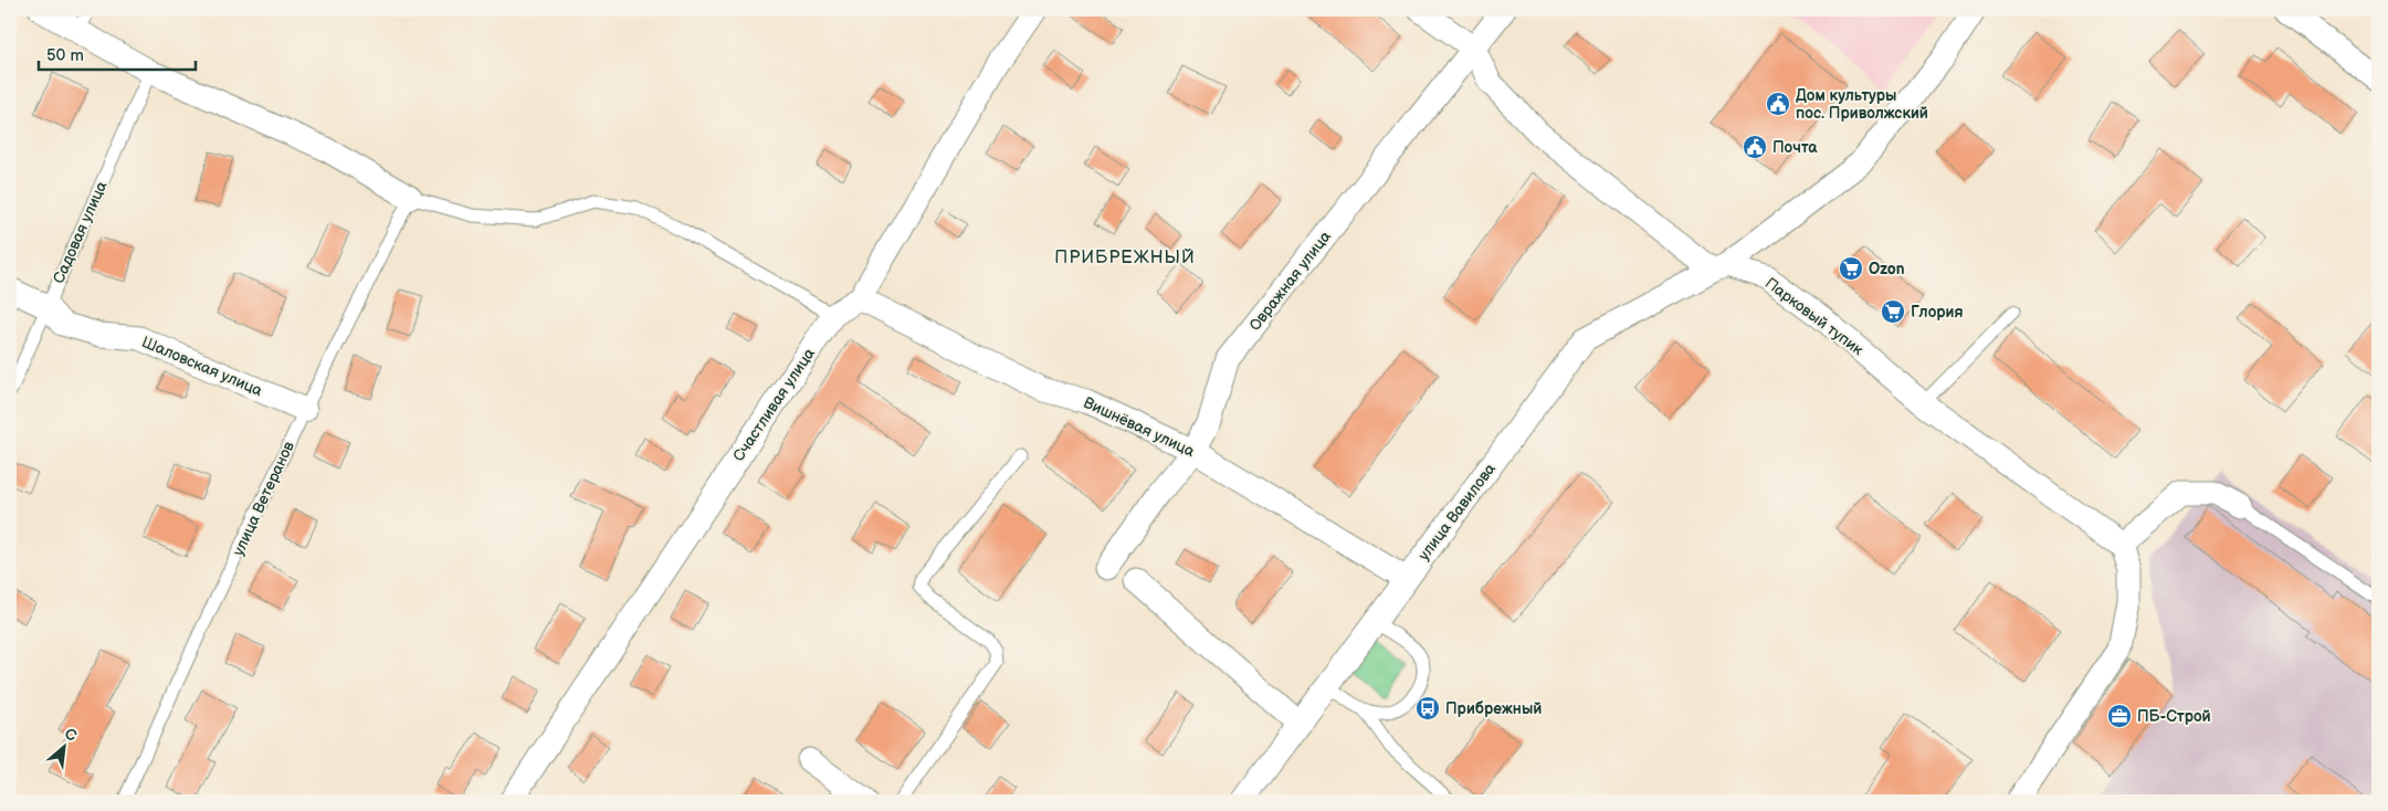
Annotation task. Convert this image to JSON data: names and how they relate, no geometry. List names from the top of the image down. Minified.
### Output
{"streets":{"street":["Овражная улица","Парковый тупик","Шаловская улица","Счастливая улица","Вишнёвая улица","улица Вавилова"],"lane":["Садовая улица","улица Ветеранов"]},"crossings":[["Садовая улица","Шаловская улица"],["Овражная улица","Парковый тупик"],["Овражная улица","Вишнёвая улица"],["Парковый тупик","улица Вавилова"],["Шаловская улица","улица Ветеранов"],["Счастливая улица","Вишнёвая улица"],["Вишнёвая улица","улица Вавилова"]],"districts":["ПРИБРЕЖНЫЙ"],"places":{"public building":["Дом культуры пос. Приволжский","Почта"],"supermarket":["Ozon","Глория"],"bus stop":["Прибрежный"],"office":["ПБ-Строй"]},"scale_bar":"50 m","north":"top right"}
